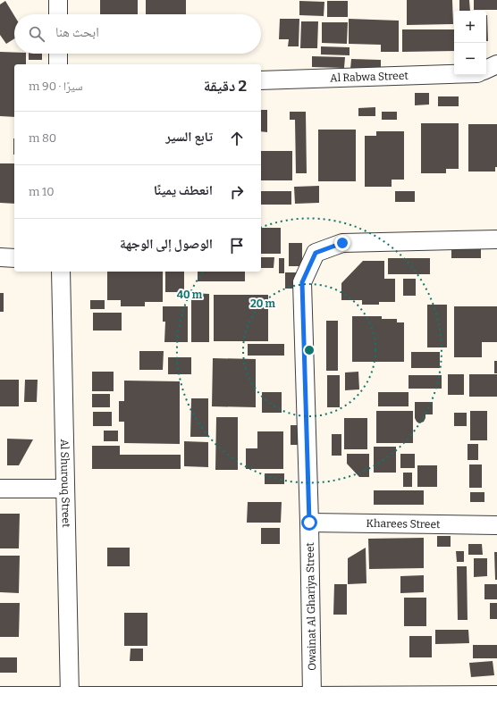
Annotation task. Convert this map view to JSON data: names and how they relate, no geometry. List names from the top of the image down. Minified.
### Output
{"streets":{"street":["Al Rabwa Street","Al Shurouq Street","Kharees Street","Owainat Al Ghariya Street"]},"crossings":[["Kharees Street","Owainat Al Ghariya Street"]],"page":{"map_buttons":["+","−"],"search":"ابحث هنا","heading":["2 دقيقة","سيرًا · 90 m"],"list":[["تابع السير","80 m"],["انعطف يمينًا","10 m"],"الوصول إلى الوجهة"]},"rings":["40 m","20 m"]}
